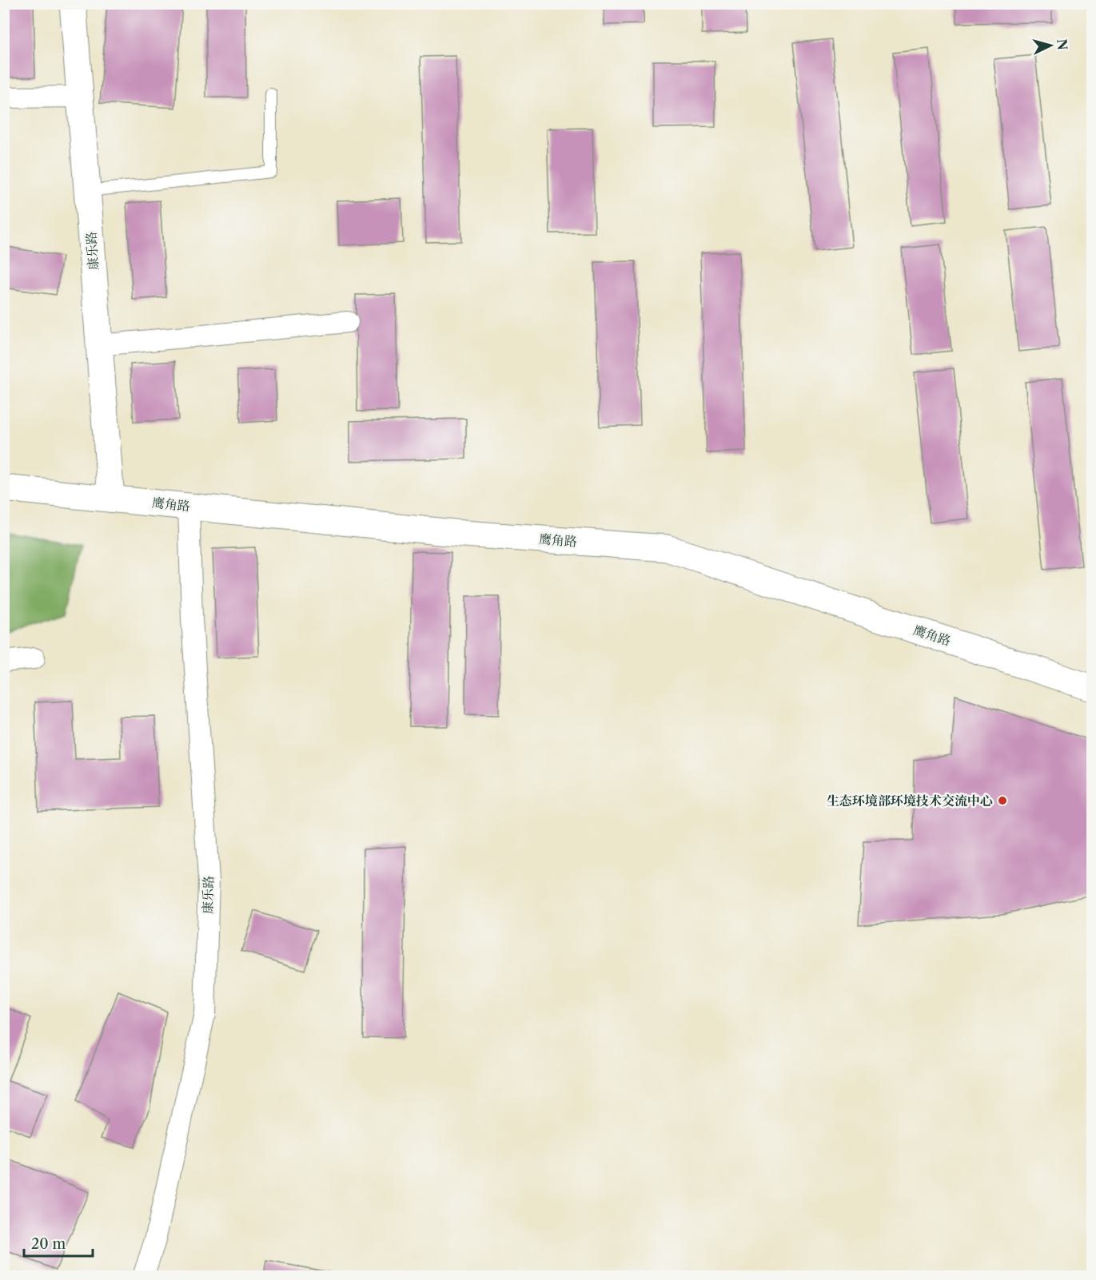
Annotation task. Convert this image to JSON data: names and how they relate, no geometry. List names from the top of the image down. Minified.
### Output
{"streets":{"main road":["康乐路","鹰角路"]},"crossings":[["康乐路","鹰角路"]],"places":["生态环境部环境技术交流中心"],"scale_bar":"20 m","north":"right"}
